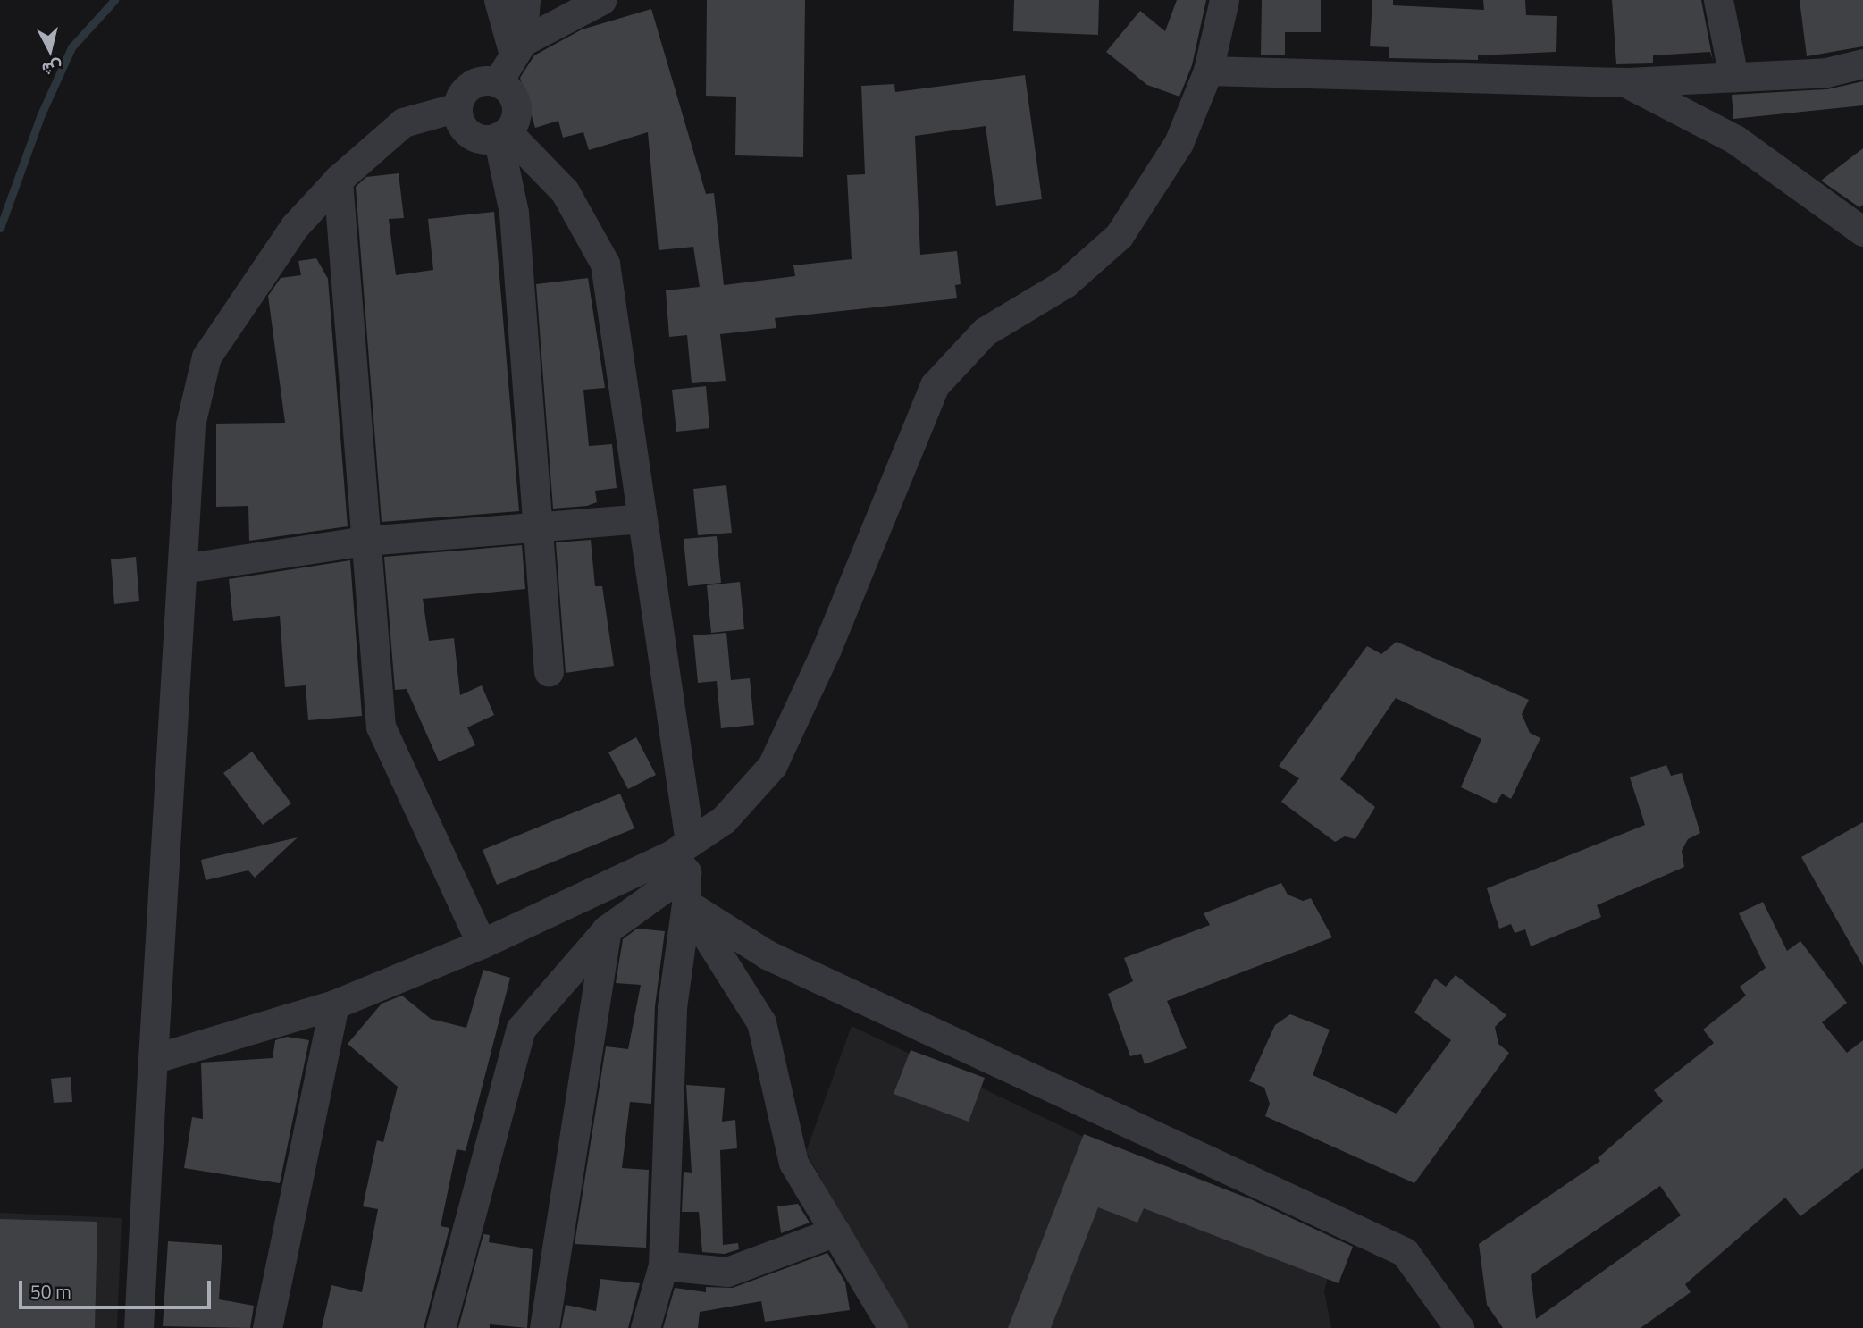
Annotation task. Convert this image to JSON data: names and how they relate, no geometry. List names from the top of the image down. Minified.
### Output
{"scale_bar":"50 m","north":"bottom"}
